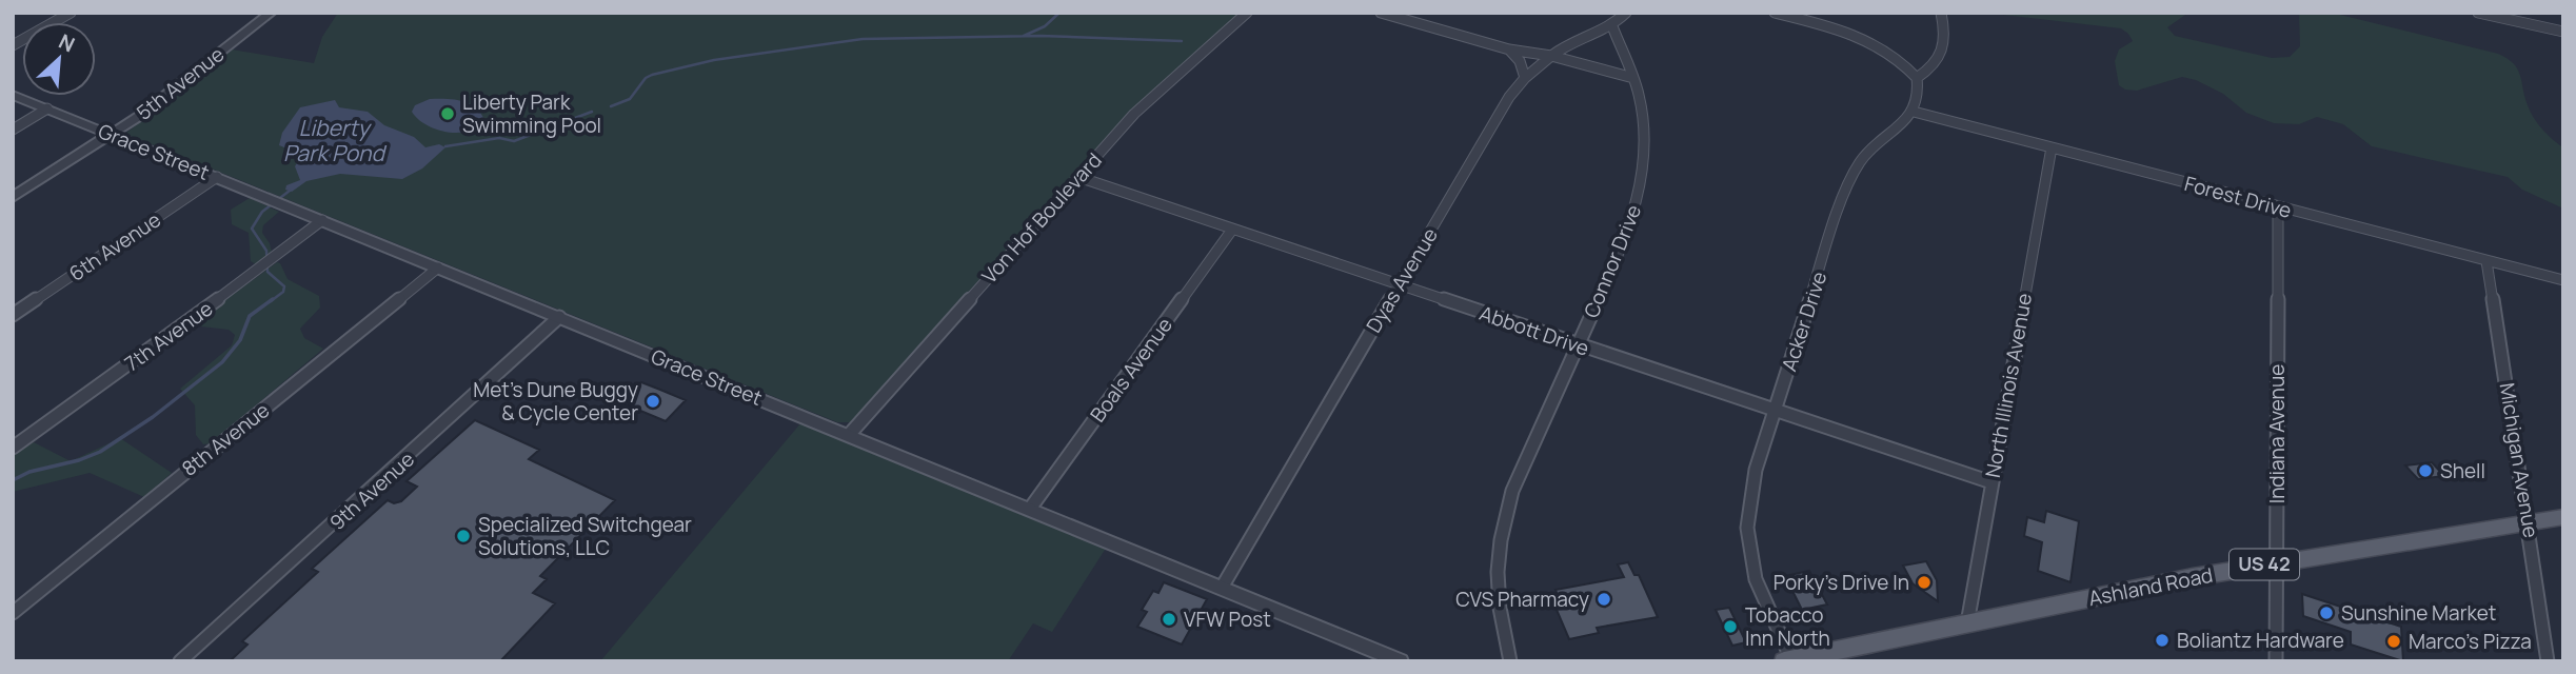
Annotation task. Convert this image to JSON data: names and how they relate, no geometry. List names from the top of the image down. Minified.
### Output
{"streets":{"main road":["US 42","Ashland Road"],"street":["5th Avenue","Grace Street","Forest Drive","Von Hof Boulevard","6th Avenue","Connor Drive","Dyas Avenue","Acker Drive","Abbott Drive","7th Avenue","Boals Avenue","North Illinois Avenue","Indiana Avenue","8th Avenue","Michigan Avenue","9th Avenue"]},"crossings":[["5th Avenue","Grace Street"],["Grace Street","Von Hof Boulevard"],["Grace Street","6th Avenue"],["Grace Street","Dyas Avenue"],["Grace Street","7th Avenue"],["Grace Street","Boals Avenue"],["Grace Street","8th Avenue"],["Grace Street","9th Avenue"],["Forest Drive","Acker Drive"],["Forest Drive","North Illinois Avenue"],["Forest Drive","Indiana Avenue"],["Forest Drive","Michigan Avenue"],["Von Hof Boulevard","Abbott Drive"],["Connor Drive","Abbott Drive"],["Dyas Avenue","Abbott Drive"],["Acker Drive","Abbott Drive"],["Acker Drive","Ashland Road"],["Abbott Drive","Boals Avenue"],["Abbott Drive","North Illinois Avenue"],["North Illinois Avenue","Ashland Road"],["Indiana Avenue","Ashland Road"],["Michigan Avenue","Ashland Road"]],"water":["Liberty Park Pond"],"places":["Liberty Park Swimming Pool","Met's Dune Buggy & Cycle Center","Shell","Specialized Switchgear Solutions, LLC","Porky's Drive In","CVS Pharmacy","Sunshine Market","VFW Post","Tobacco Inn North","Boliantz Hardware","Marco's Pizza"],"north":"top right"}
